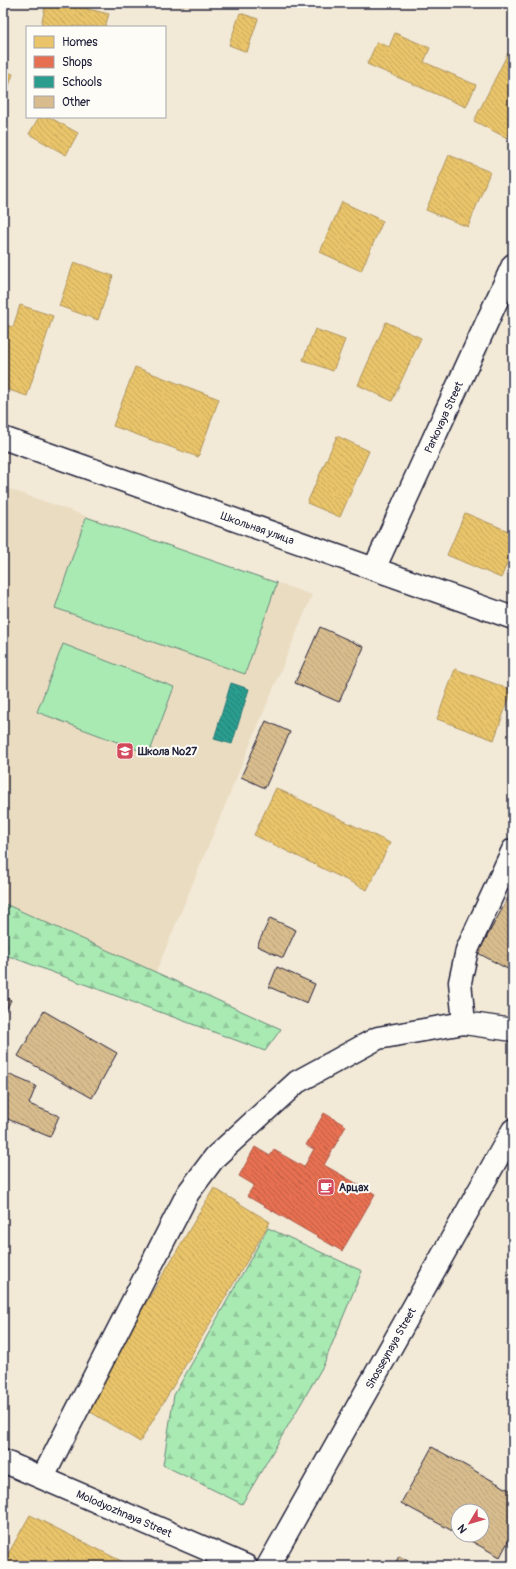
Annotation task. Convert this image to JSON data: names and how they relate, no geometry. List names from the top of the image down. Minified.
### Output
{"streets":{"street":["Parkovaya Street","Школьная улица","Shosseynaya Street","Molodyozhnaya Street"]},"crossings":[["Parkovaya Street","Школьная улица"]],"places":{"school or university":["Школа №27"],"cafe":["Арцах"]},"legend":["Homes","Shops","Schools","Other"],"north":"bottom left"}
